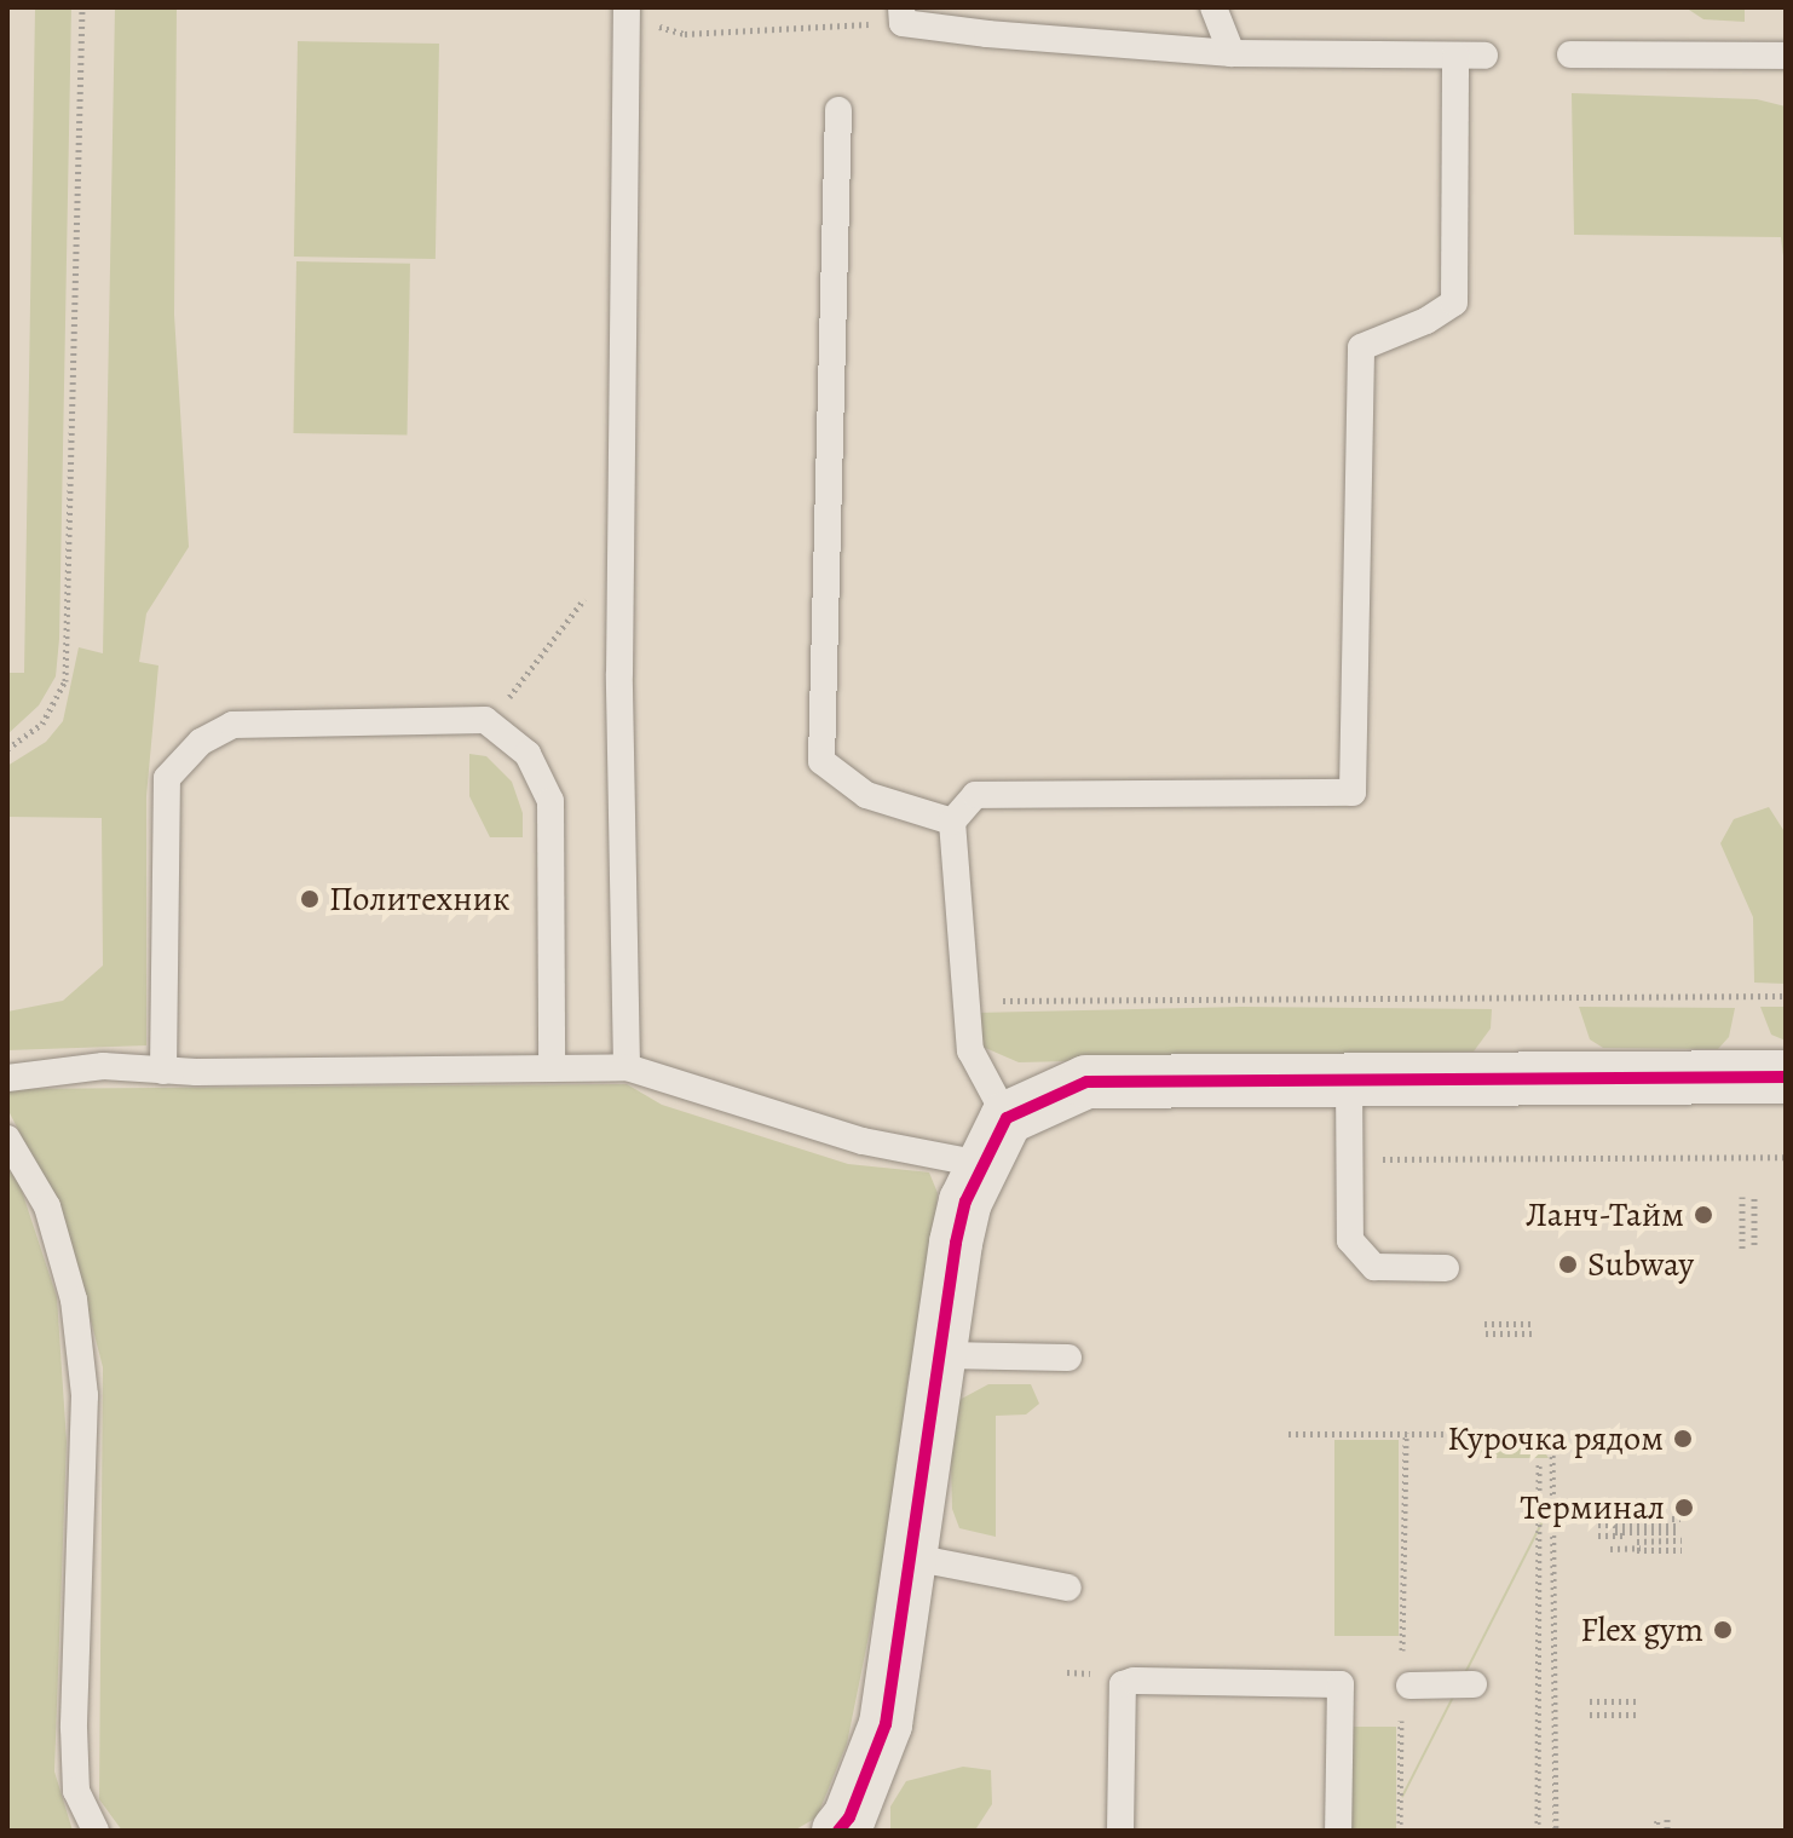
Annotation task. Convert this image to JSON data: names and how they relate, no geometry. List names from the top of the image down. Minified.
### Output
{"places":["Политехник","Ланч-Тайм","Subway","Курочка рядом","Терминал","Flex gym"]}
